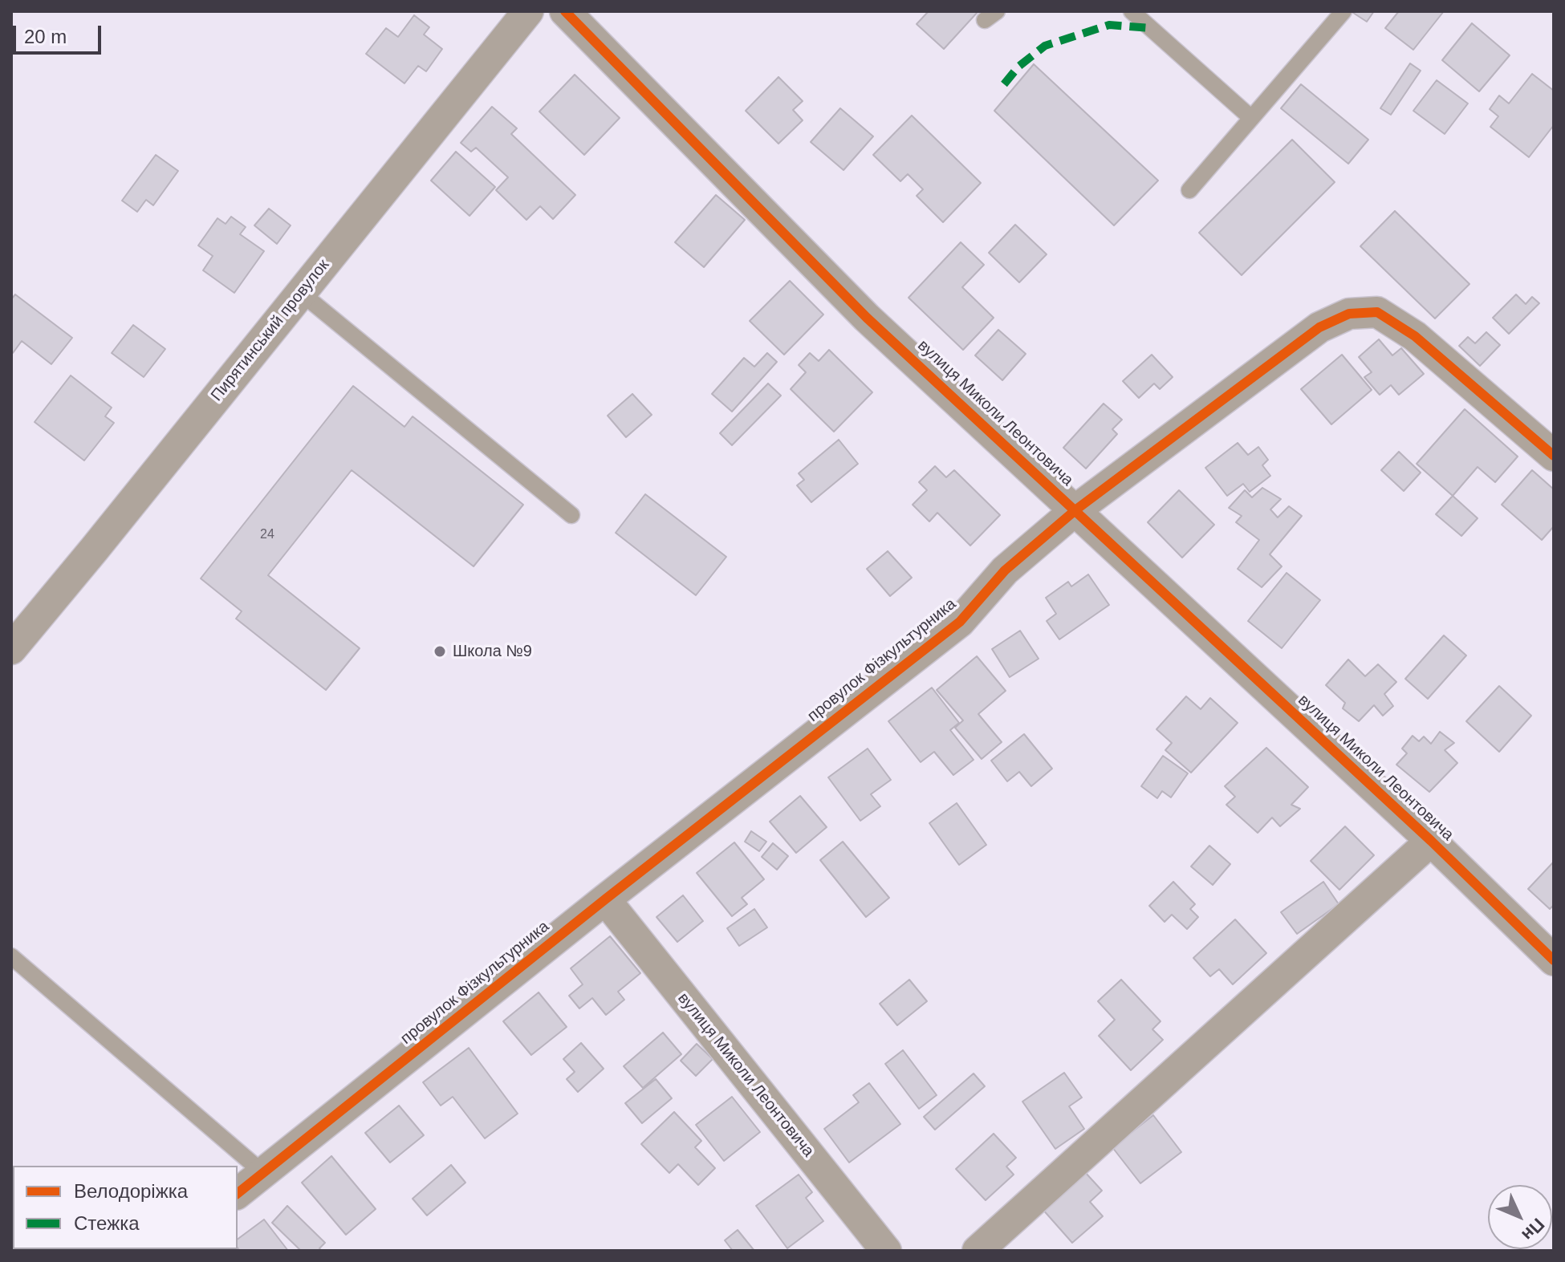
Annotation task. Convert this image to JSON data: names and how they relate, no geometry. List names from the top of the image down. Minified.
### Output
{"streets":{"street":["Пирятинський провулок","вулиця Миколи Леонтовича","провулок Фізкультурника"]},"crossings":[["вулиця Миколи Леонтовича","провулок Фізкультурника"]],"places":["Школа №9"],"house_numbers":["24"],"legend":["Велодоріжка","Стежка"],"scale_bar":"20 m","north":"bottom right"}
